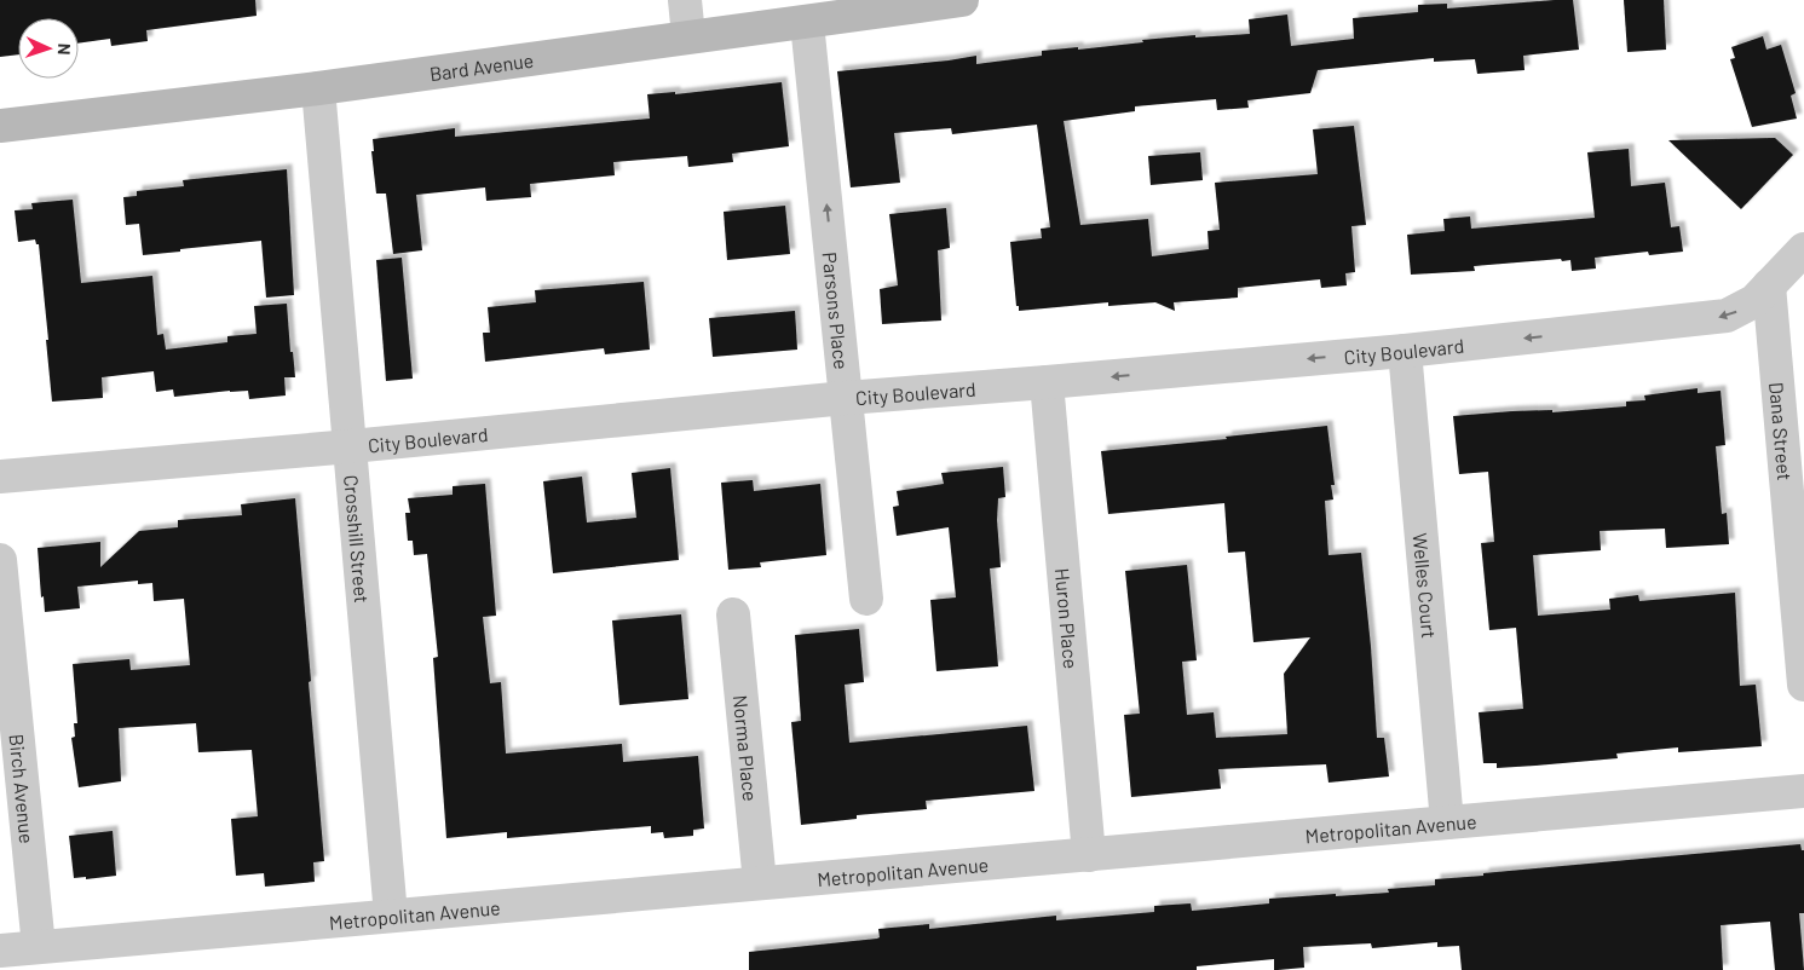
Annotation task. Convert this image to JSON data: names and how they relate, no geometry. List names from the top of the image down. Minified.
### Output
{"streets":{"street":["Bard Avenue","Parsons Place","City Boulevard","Dana Street","Crosshill Street","Welles Court","Huron Place","Norma Place","Birch Avenue","Metropolitan Avenue"]},"crossings":[["Bard Avenue","Parsons Place"],["Bard Avenue","Crosshill Street"],["Parsons Place","City Boulevard"],["City Boulevard","Dana Street"],["City Boulevard","Crosshill Street"],["City Boulevard","Welles Court"],["City Boulevard","Huron Place"],["Crosshill Street","Metropolitan Avenue"],["Welles Court","Metropolitan Avenue"],["Huron Place","Metropolitan Avenue"],["Norma Place","Metropolitan Avenue"],["Birch Avenue","Metropolitan Avenue"]],"one_way":["Parsons Place","City Boulevard"],"north":"right"}
